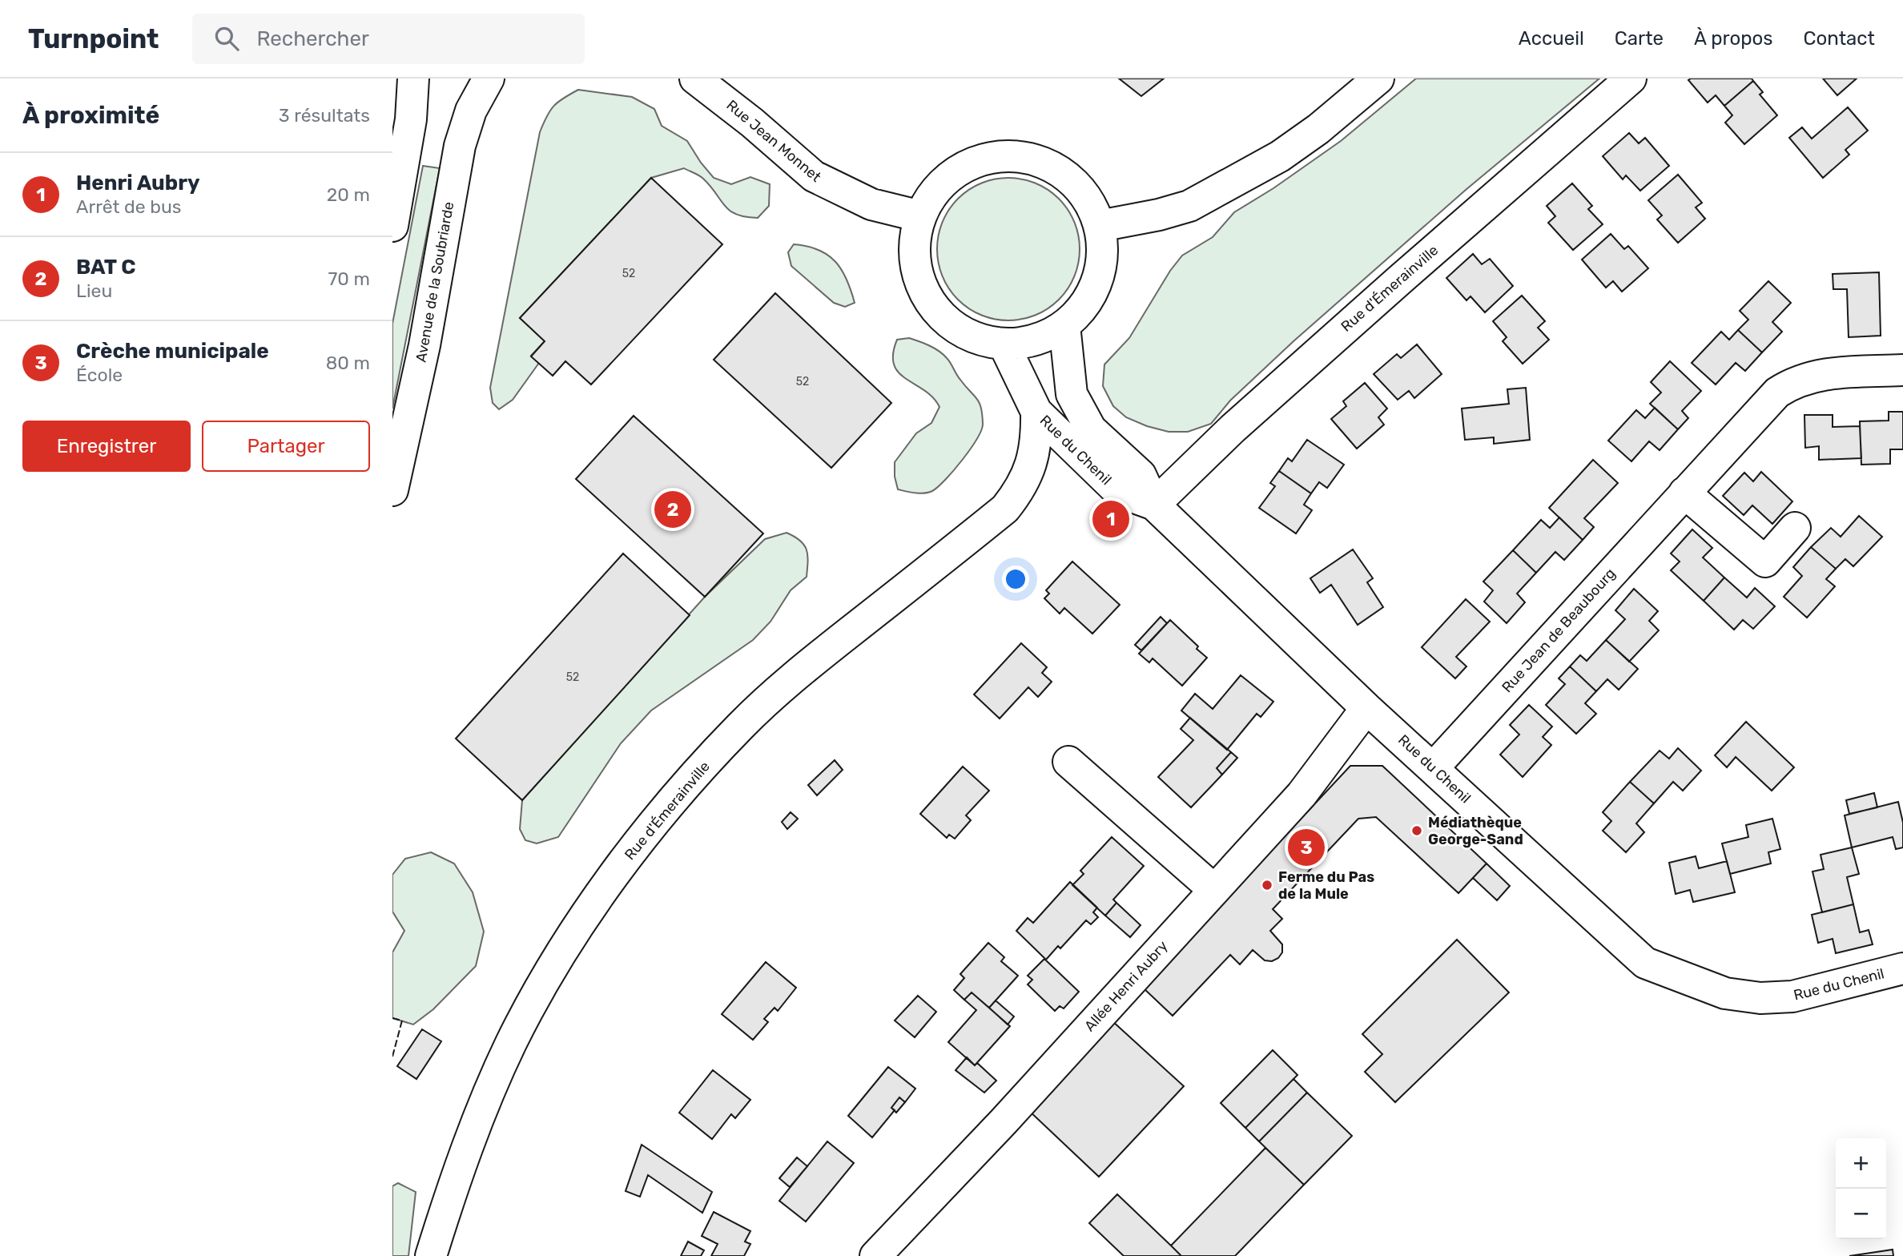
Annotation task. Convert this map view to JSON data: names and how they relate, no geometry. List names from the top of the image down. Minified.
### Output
{"streets":{"street":["Rue Jean Monnet","Avenue de la Soubriarde","Rue d'Émerainville","Rue du Chenil","Rue Jean de Beaubourg","Allée Henri Aubry"]},"crossings":[["Rue Jean Monnet","Rue du Chenil"],["Rue d'Émerainville","Rue du Chenil"],["Rue du Chenil","Rue Jean de Beaubourg"],["Rue du Chenil","Allée Henri Aubry"]],"places":["Médiathèque George-Sand","Ferme du Pas de la Mule"],"house_numbers":["52","52","52"],"page":{"header":"Turnpoint","search":"Rechercher","nav":["Accueil","Carte","À propos","Contact"],"heading":["À proximité","3 résultats"],"list":[{"mark":"1","name":"Henri Aubry","note":"Arrêt de bus","value":"20 m"},{"mark":"2","name":"BAT C","note":"Lieu","value":"70 m"},{"mark":"3","name":"Crèche municipale","note":"École","value":"80 m"}],"buttons":["Enregistrer","Partager"],"pins":["2","1","3"],"map_buttons":["+","−"]}}
